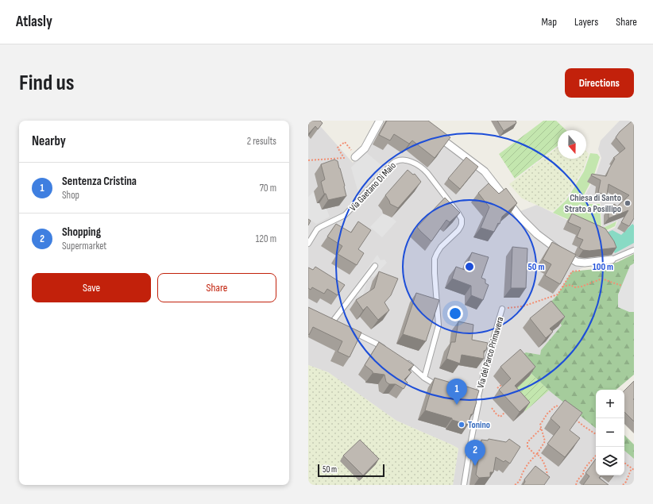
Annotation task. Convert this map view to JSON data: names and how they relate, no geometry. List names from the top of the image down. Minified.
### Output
{"streets":{"lane":["Via Gaetano Di Maio","Via del Parco Primavera"]},"places":["Chiesa di Santo Strato a Posillipo","Tonino"],"scale_bar":"50 m","north":"bottom","page":{"header":"Atlasly","nav":["Map","Layers","Share"],"buttons":["Directions",["Save","Share"]],"title":"Find us","heading":["Nearby","2 results"],"list":[{"mark":"1","name":"Sentenza Cristina","note":"Shop","value":"70 m"},{"mark":"2","name":"Shopping","note":"Supermarket","value":"120 m"}],"pins":["1","2"],"map_buttons":["+","−"],"scale":"50 m"},"rings":["50 m","100 m"]}
